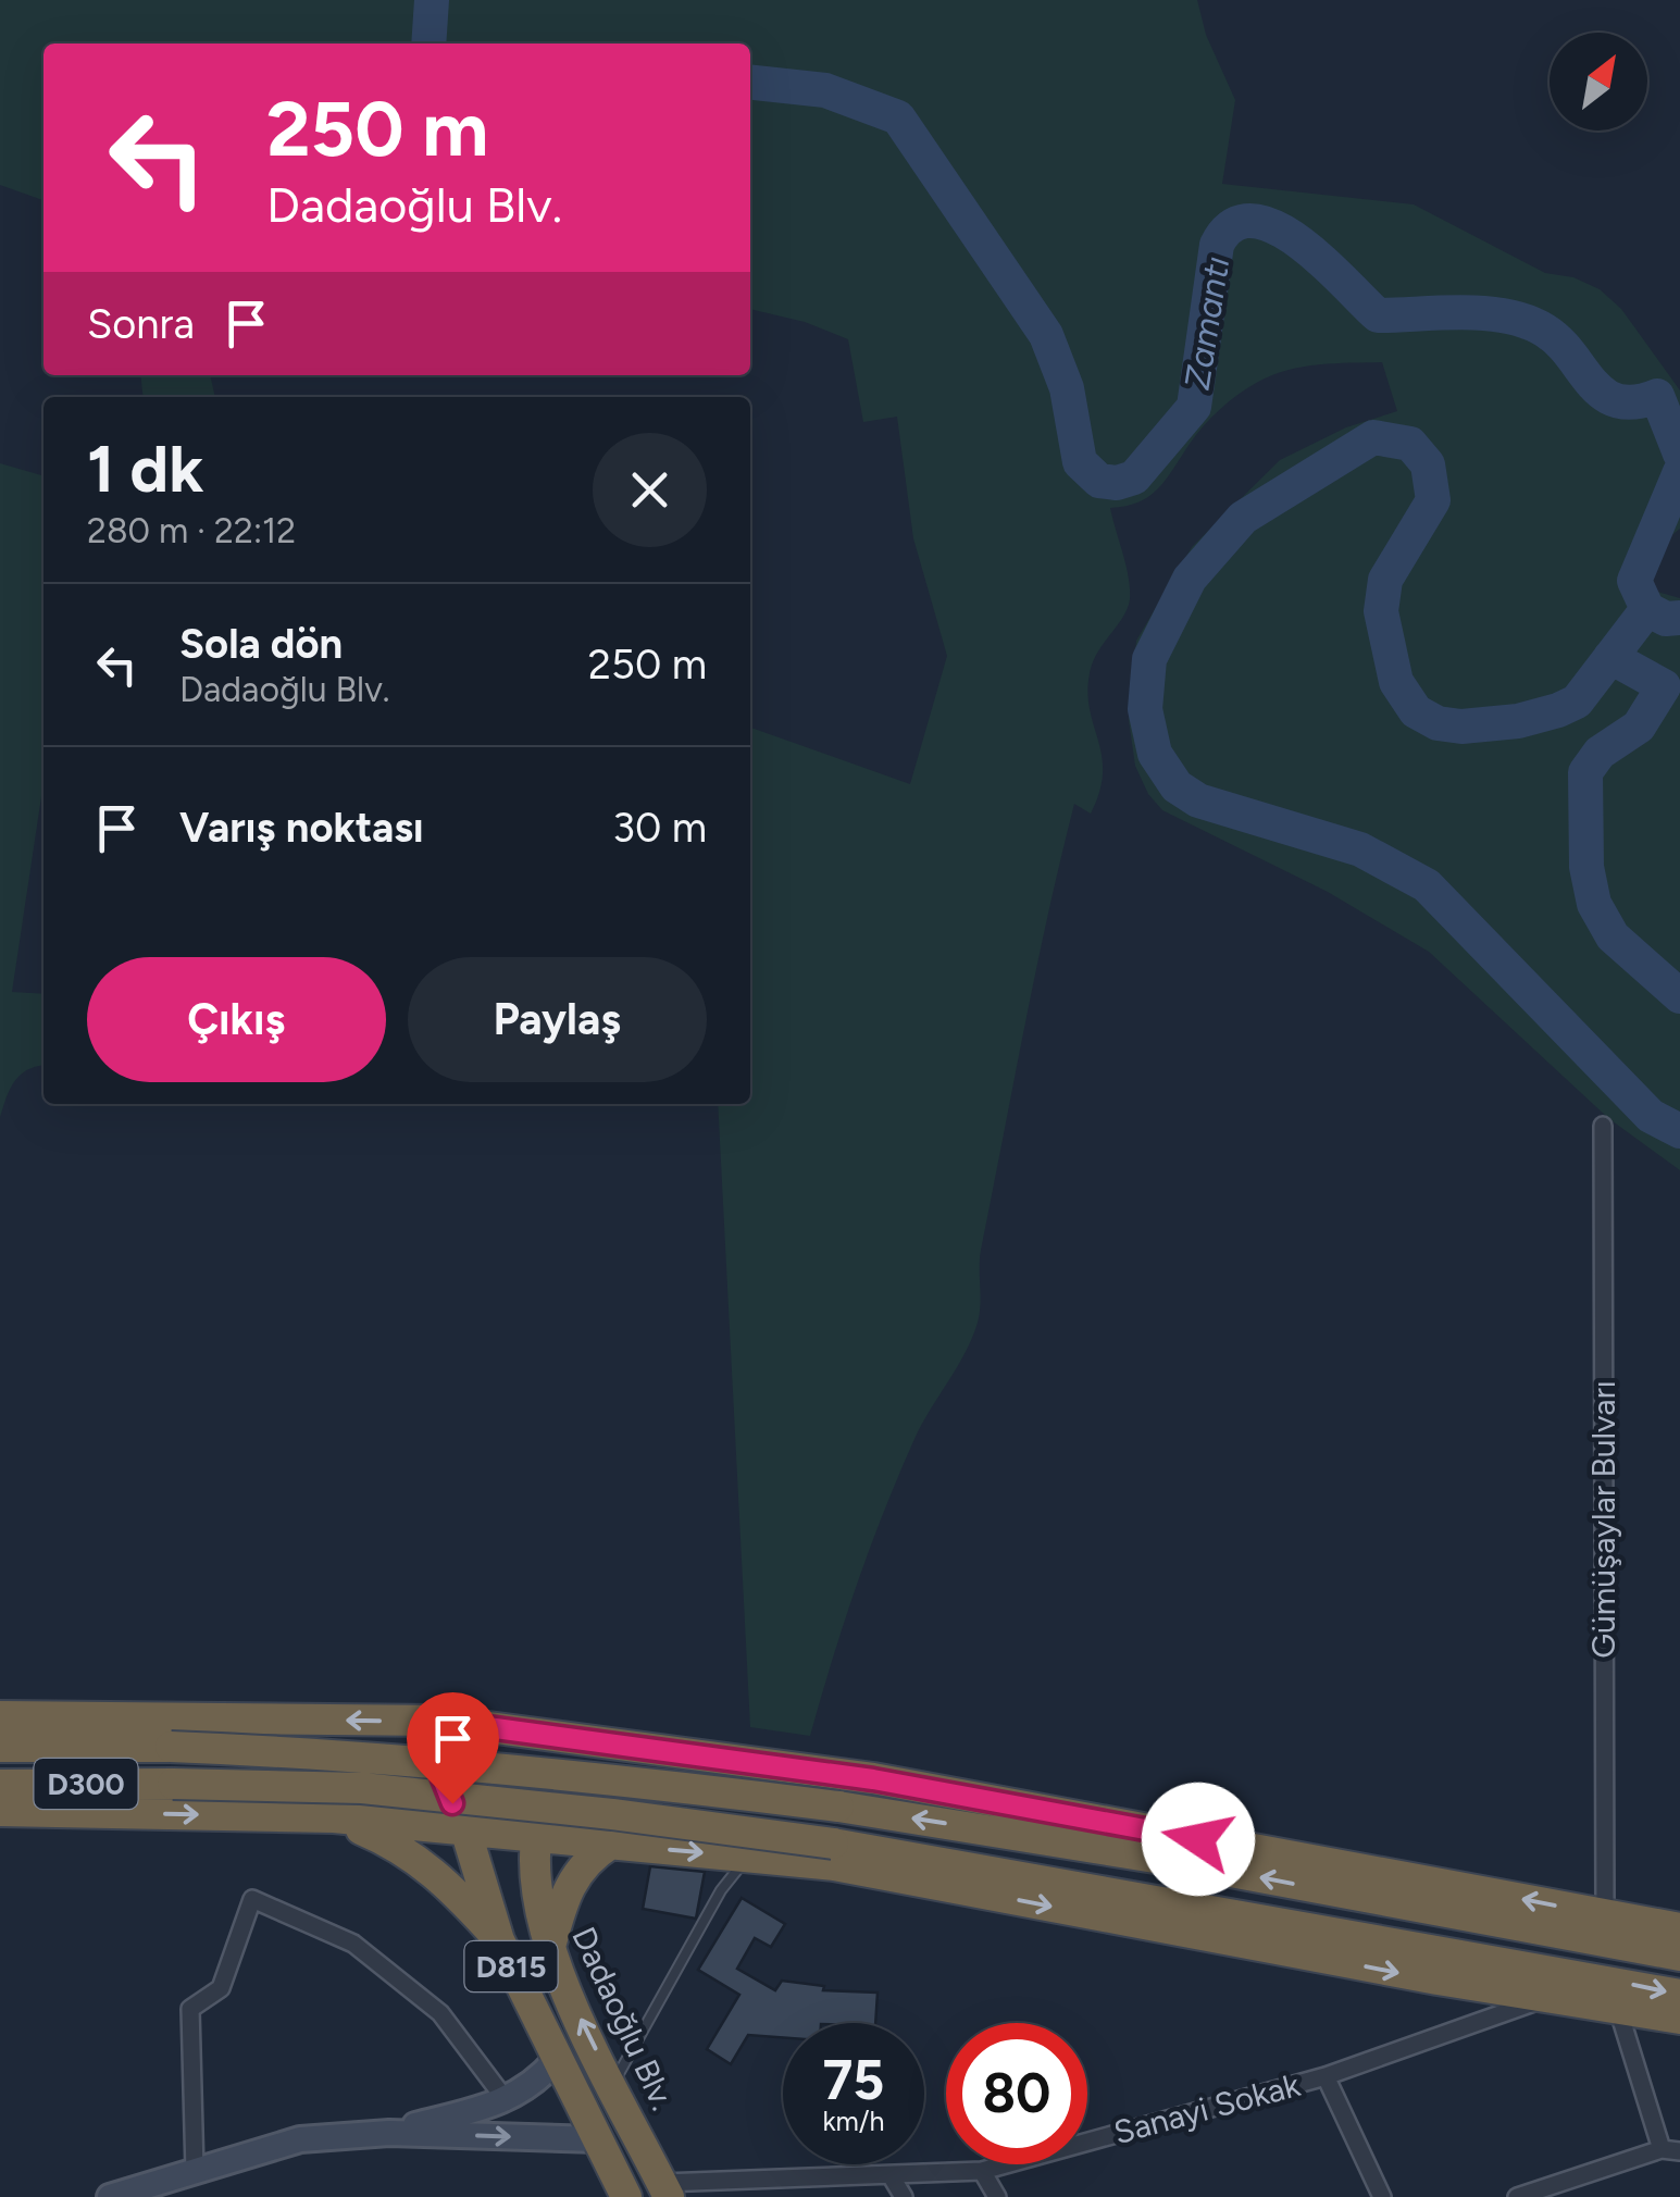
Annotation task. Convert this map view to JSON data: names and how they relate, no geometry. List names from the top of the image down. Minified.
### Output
{"streets":{"highway":["D300","D815","Dadaoğlu Blv."],"street":["Gümüşaylar Bulvarı","Sanayi Sokak"]},"crossings":[["Dadaoğlu Blv.","Sanayi Sokak"]],"water":["Zamantı"],"north":"top right","page":{"turn":["250 m","Dadaoğlu Blv."],"then":"Sonra","heading":["1 dk","280 m · 22:12"],"list":[{"name":"Sola dön","note":"Dadaoğlu Blv.","value":"250 m"},{"name":"Varış noktası","value":"30 m"}],"buttons":["Çıkış","Paylaş"],"speed":"75 km/h","limit":"80"}}
